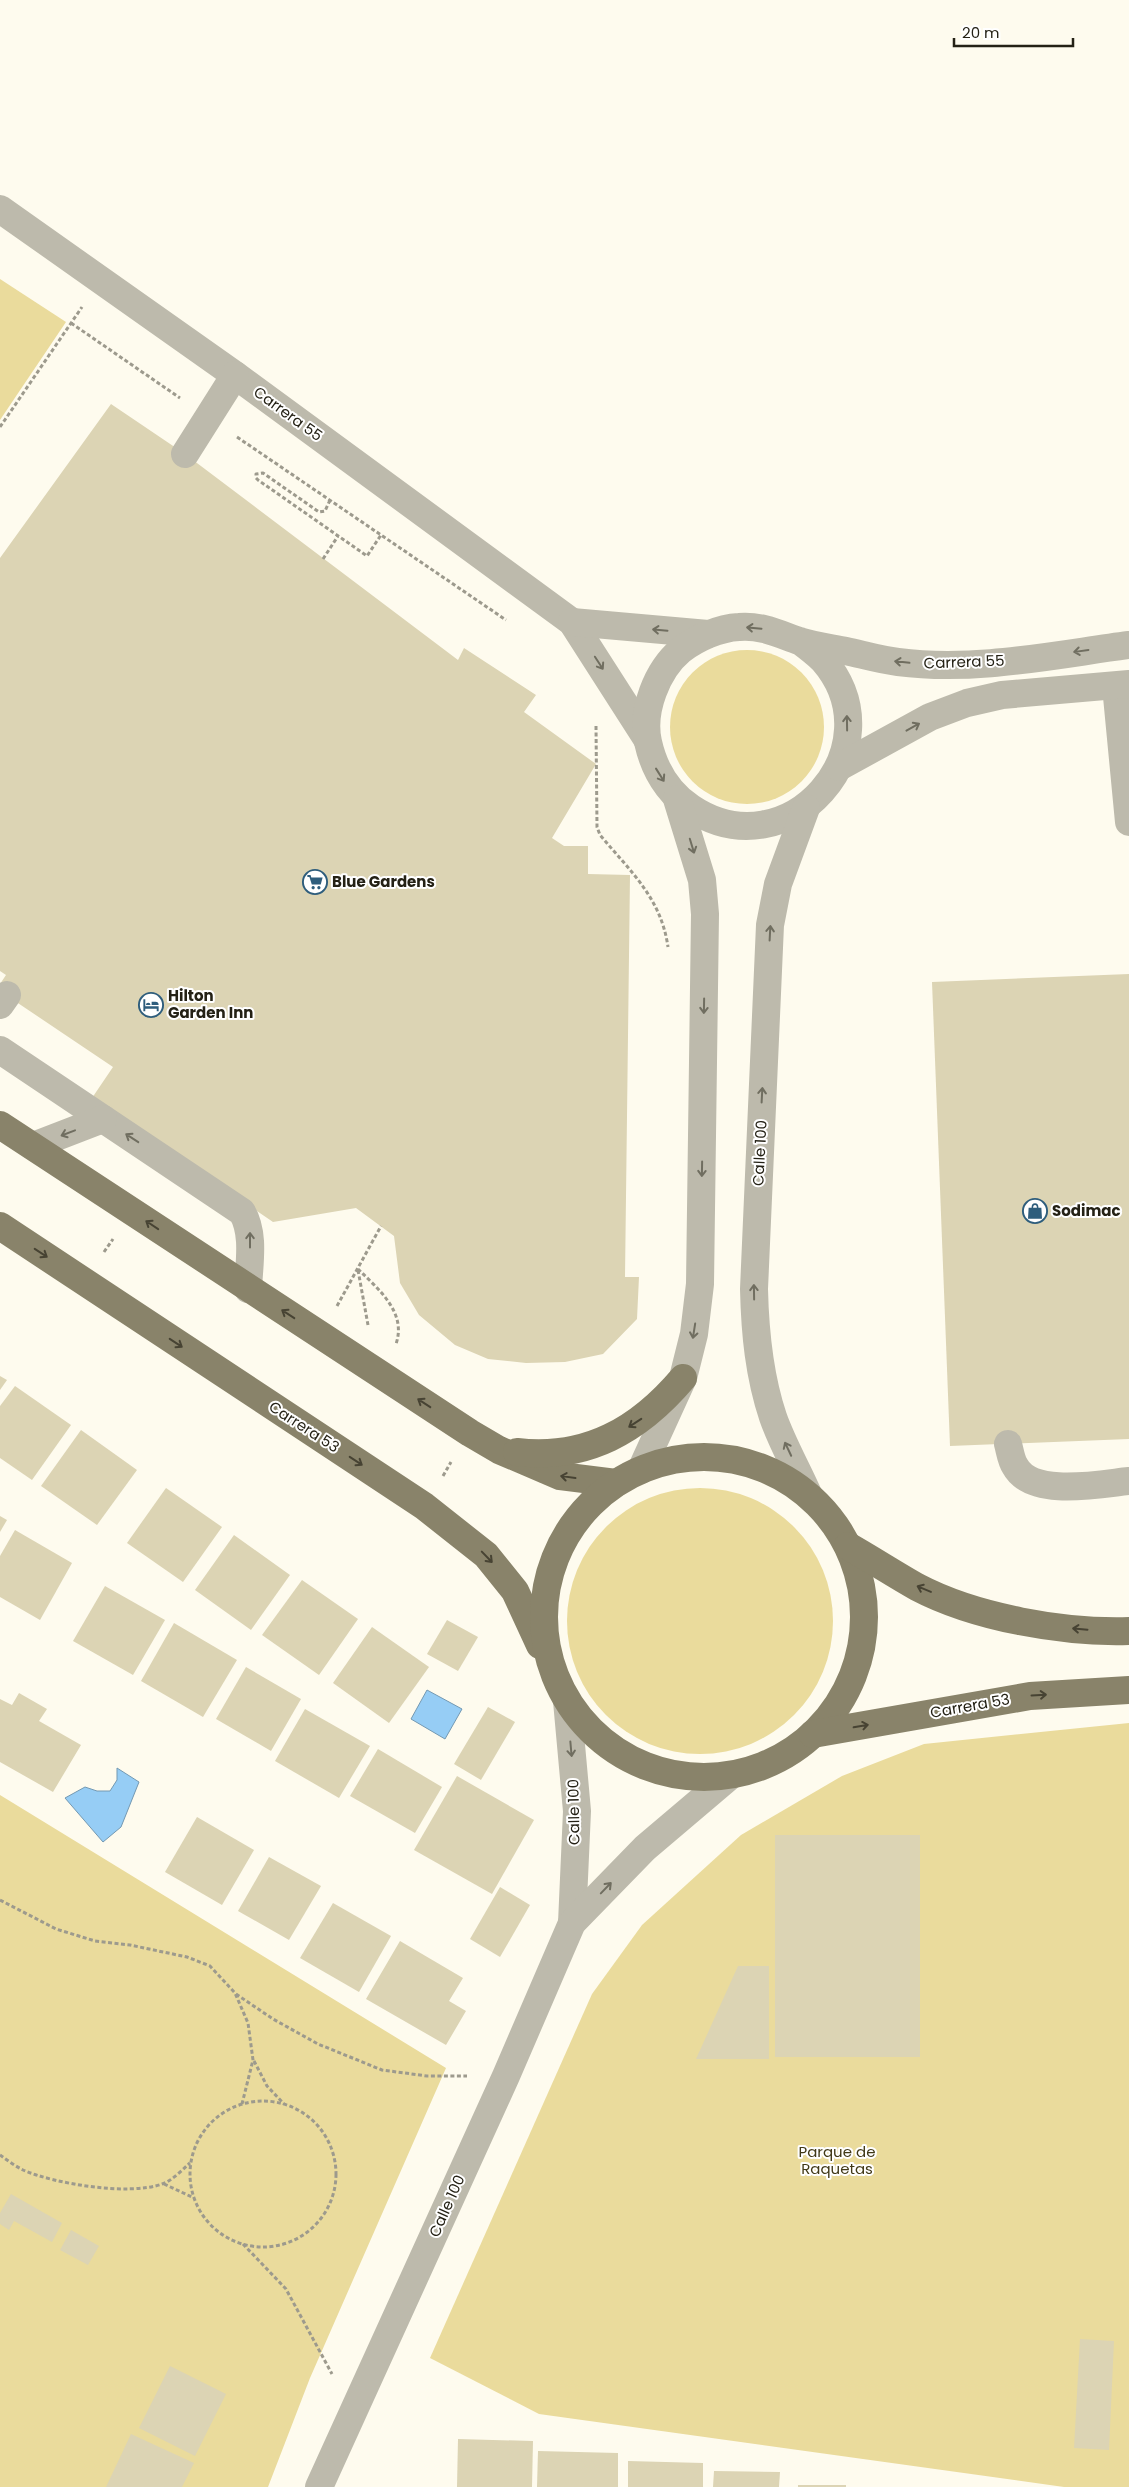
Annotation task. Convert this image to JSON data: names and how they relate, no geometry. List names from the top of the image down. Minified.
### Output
{"streets":{"main road":["Carrera 53"],"street":["Carrera 55","Calle 100"]},"crossings":[["Calle 100","Carrera 53"]],"parks":["Parque de Raquetas"],"places":{"supermarket":["Blue Gardens"],"hotel":["Hilton Garden Inn"],"shop":["Sodimac"]},"scale_bar":"20 m"}
